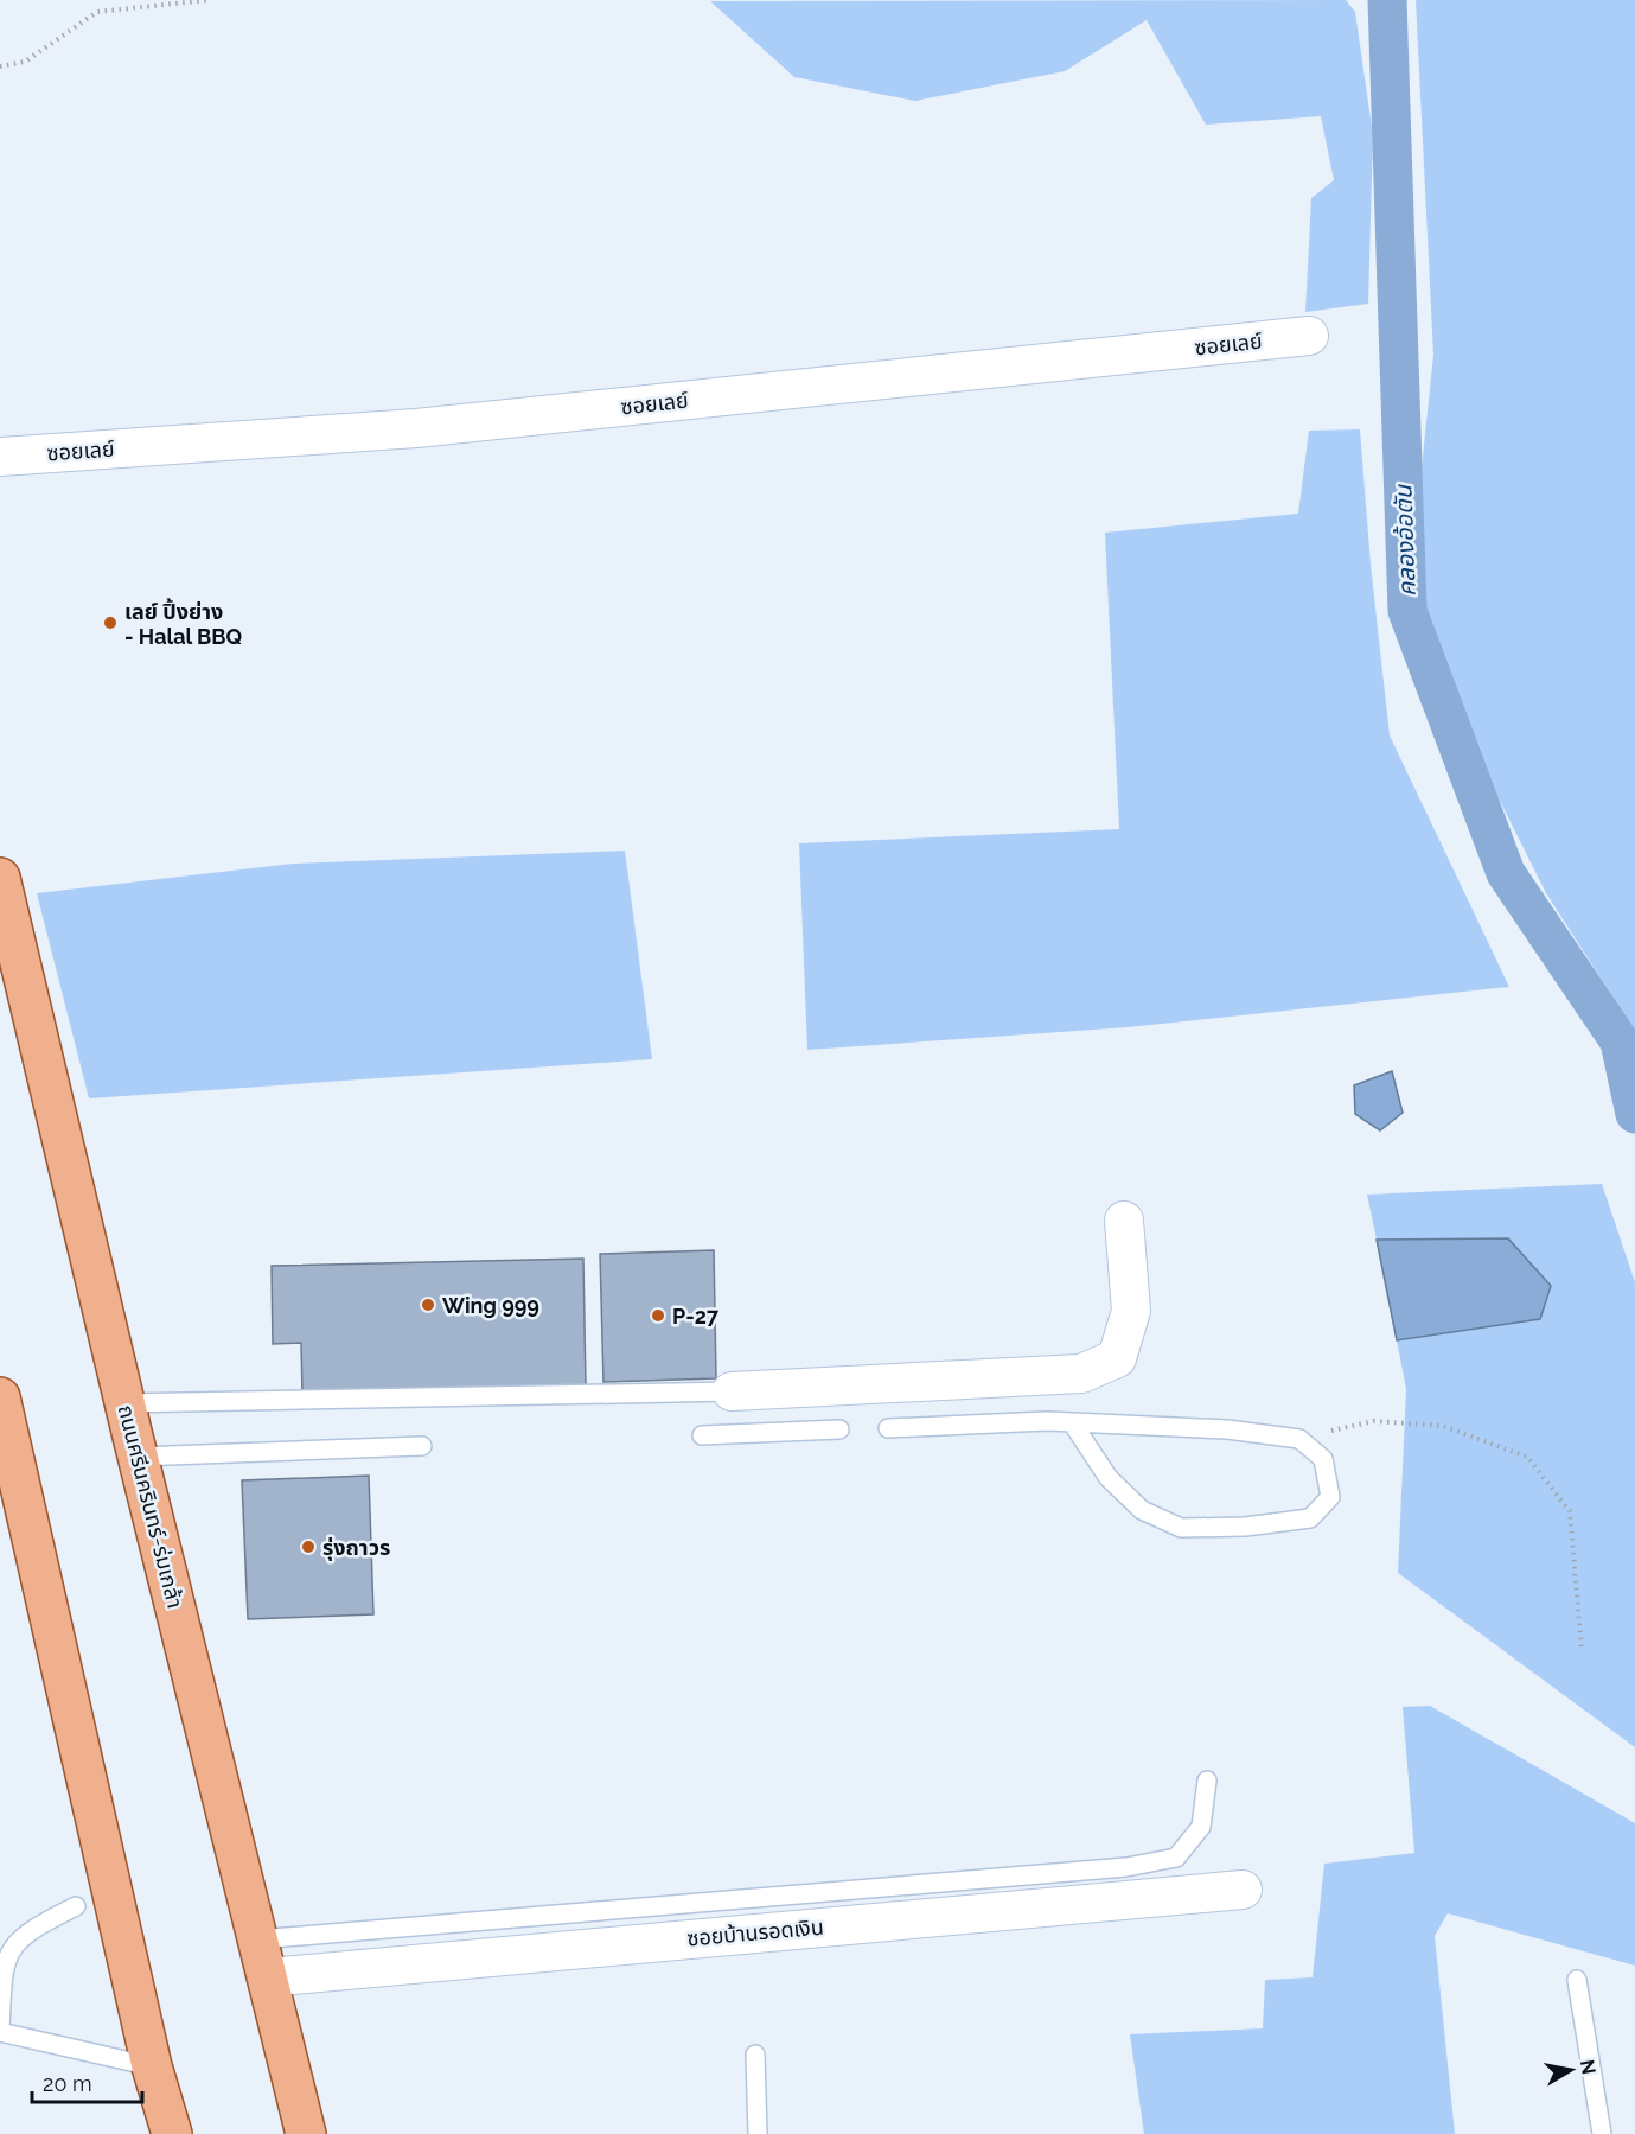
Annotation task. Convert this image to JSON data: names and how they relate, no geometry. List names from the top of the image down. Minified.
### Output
{"streets":{"main road":["ถนนศรีนครินทร์-ร่มเกล้า"],"street":["ซอยเลย์","ซอยบ้านรอดเงิน"]},"crossings":[["ถนนศรีนครินทร์-ร่มเกล้า","ซอยบ้านรอดเงิน"]],"water":["คลองอ้อตัน"],"places":["เลย์ ปิ้งย่าง - Halal BBQ","Wing 999","P-27","รุ่งถาวร"],"scale_bar":"20 m","north":"right"}
